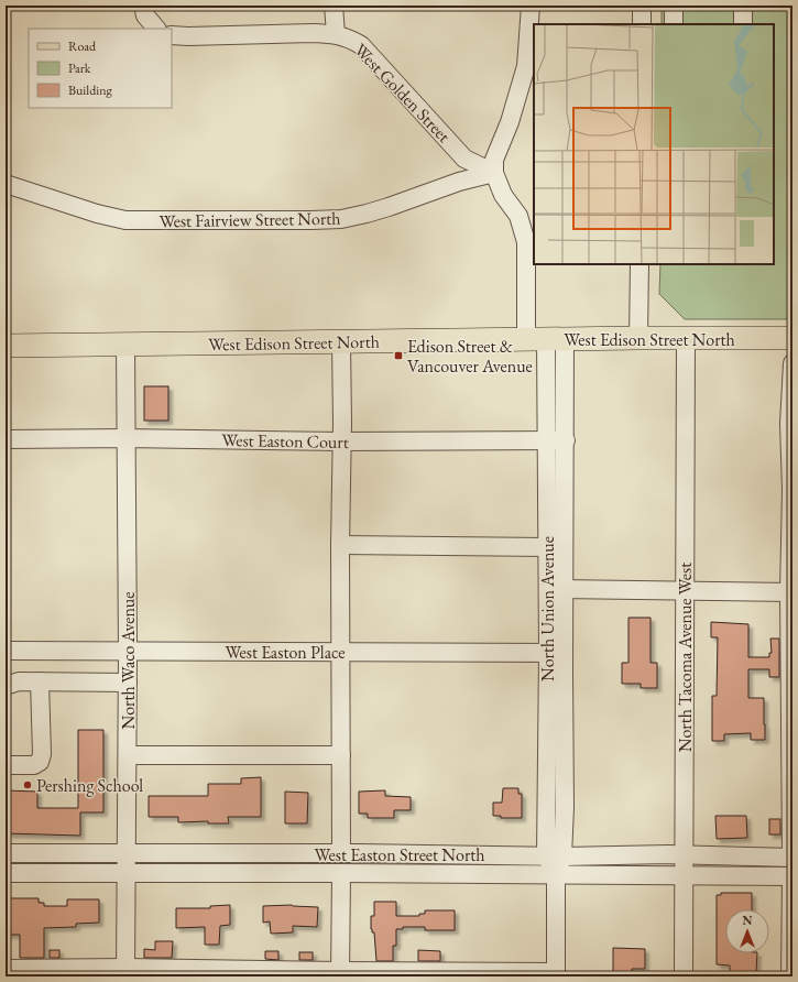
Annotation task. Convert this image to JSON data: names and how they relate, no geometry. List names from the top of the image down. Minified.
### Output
{"streets":{"main road":["West Edison Street North"],"street":["West Golden Street","West Fairview Street North","West Easton Court","North Union Avenue","West Easton Place","North Tacoma Avenue West","North Waco Avenue","West Easton Street North"]},"crossings":[["West Golden Street","West Fairview Street North"],["West Edison Street North","North Union Avenue"],["West Edison Street North","North Tacoma Avenue West"],["West Edison Street North","North Waco Avenue"],["West Easton Court","North Union Avenue"],["West Easton Court","North Waco Avenue"],["North Union Avenue","West Easton Place"],["North Union Avenue","West Easton Street North"],["West Easton Place","North Waco Avenue"],["North Tacoma Avenue West","West Easton Street North"],["North Waco Avenue","West Easton Street North"]],"places":{"transit":["Edison Street & Vancouver Avenue"],"other":["Pershing School"]},"legend":["Road","Park","Building"],"north":"top"}
